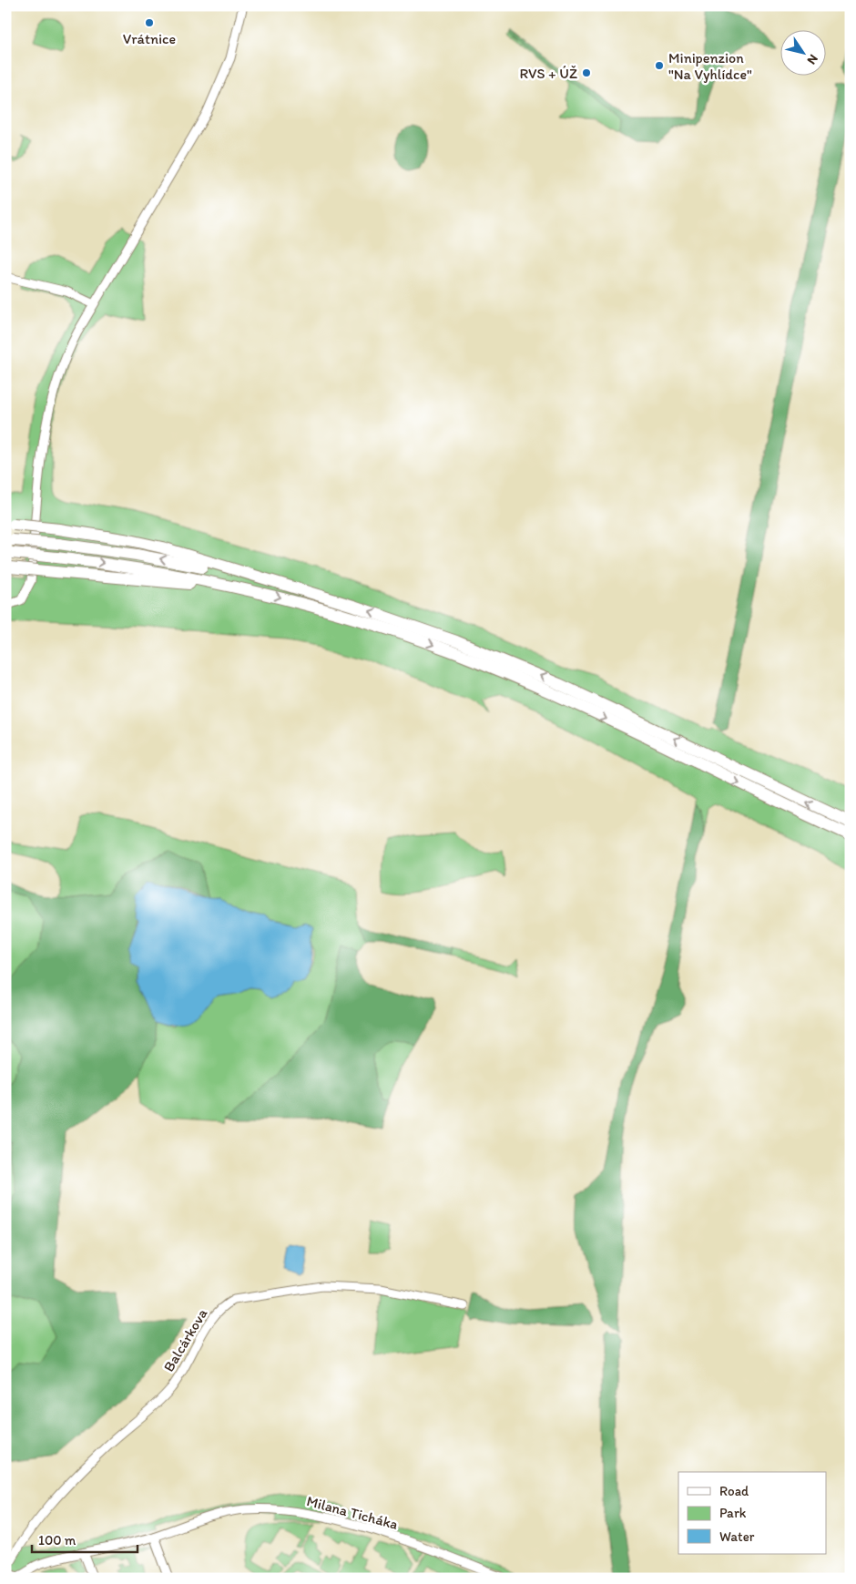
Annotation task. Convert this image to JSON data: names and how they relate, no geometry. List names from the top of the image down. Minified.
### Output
{"streets":{"street":["Balcárkova","Milana Ticháka"]},"crossings":[["Balcárkova","Milana Ticháka"]],"places":["Vrátnice","Minipenzion \"Na Vyhlídce\"","RVS + ÚŽ"],"legend":["Road","Park","Water"],"scale_bar":"100 m","north":"bottom right"}
